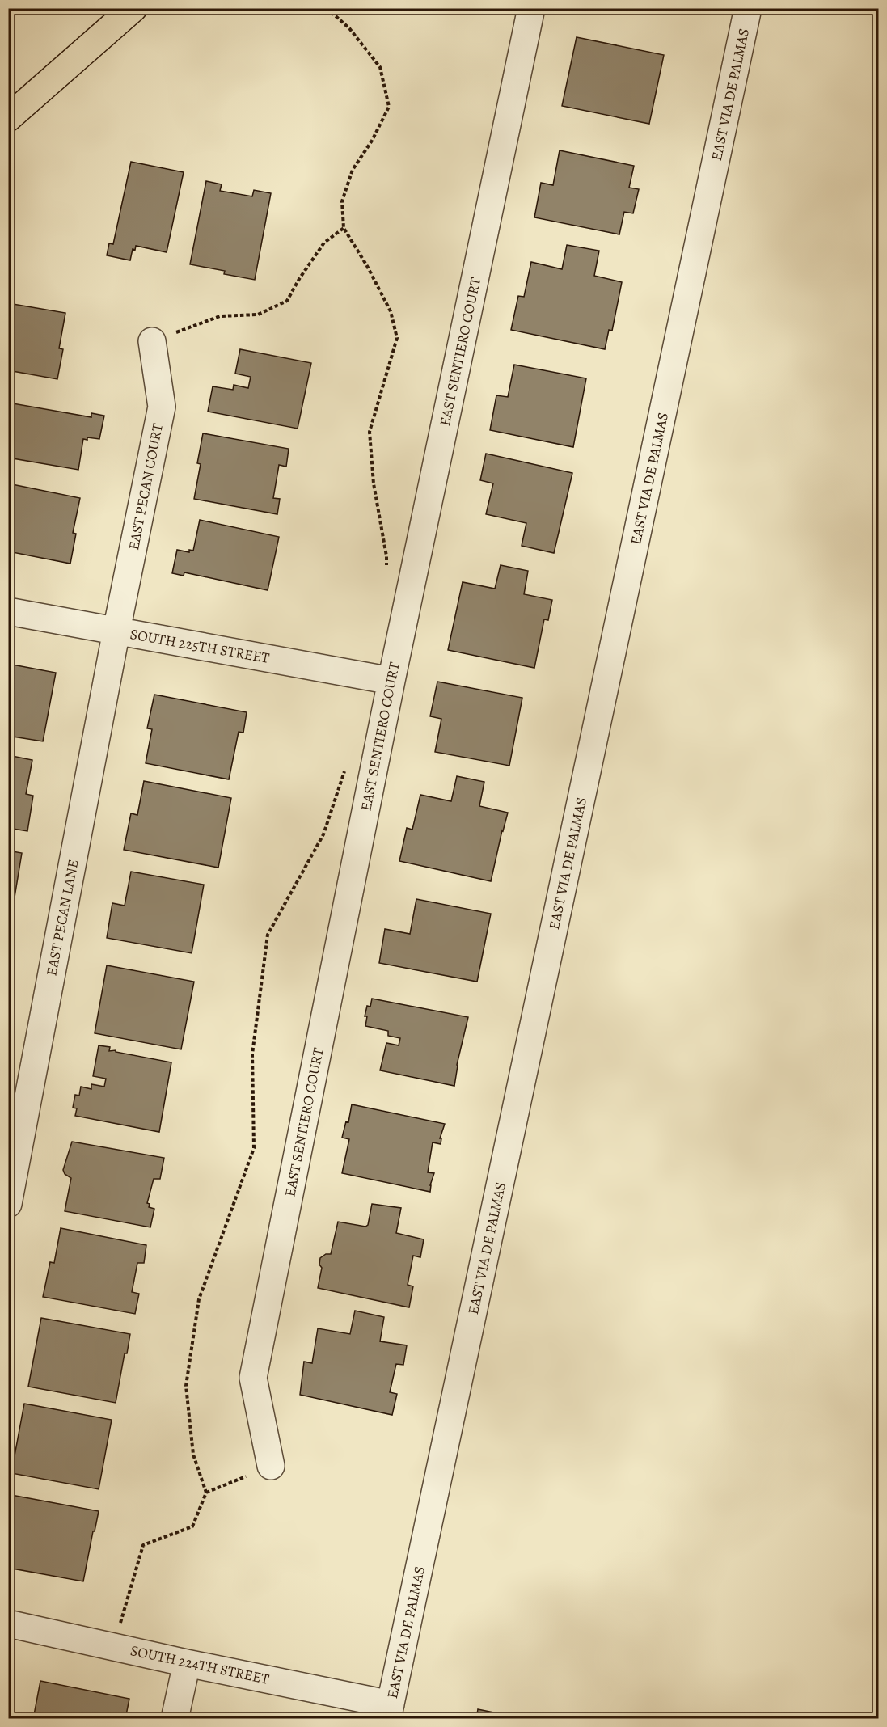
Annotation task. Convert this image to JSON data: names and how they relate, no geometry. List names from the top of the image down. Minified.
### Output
{"streets":{"street":["EAST VIA DE PALMAS","EAST SENTIERO COURT","EAST PECAN COURT","SOUTH 225TH STREET","EAST PECAN LANE","SOUTH 224TH STREET"]},"crossings":[["EAST VIA DE PALMAS","SOUTH 224TH STREET"],["EAST SENTIERO COURT","SOUTH 225TH STREET"],["EAST PECAN COURT","SOUTH 225TH STREET"],["EAST PECAN COURT","EAST PECAN LANE"],["SOUTH 225TH STREET","EAST PECAN LANE"]]}
